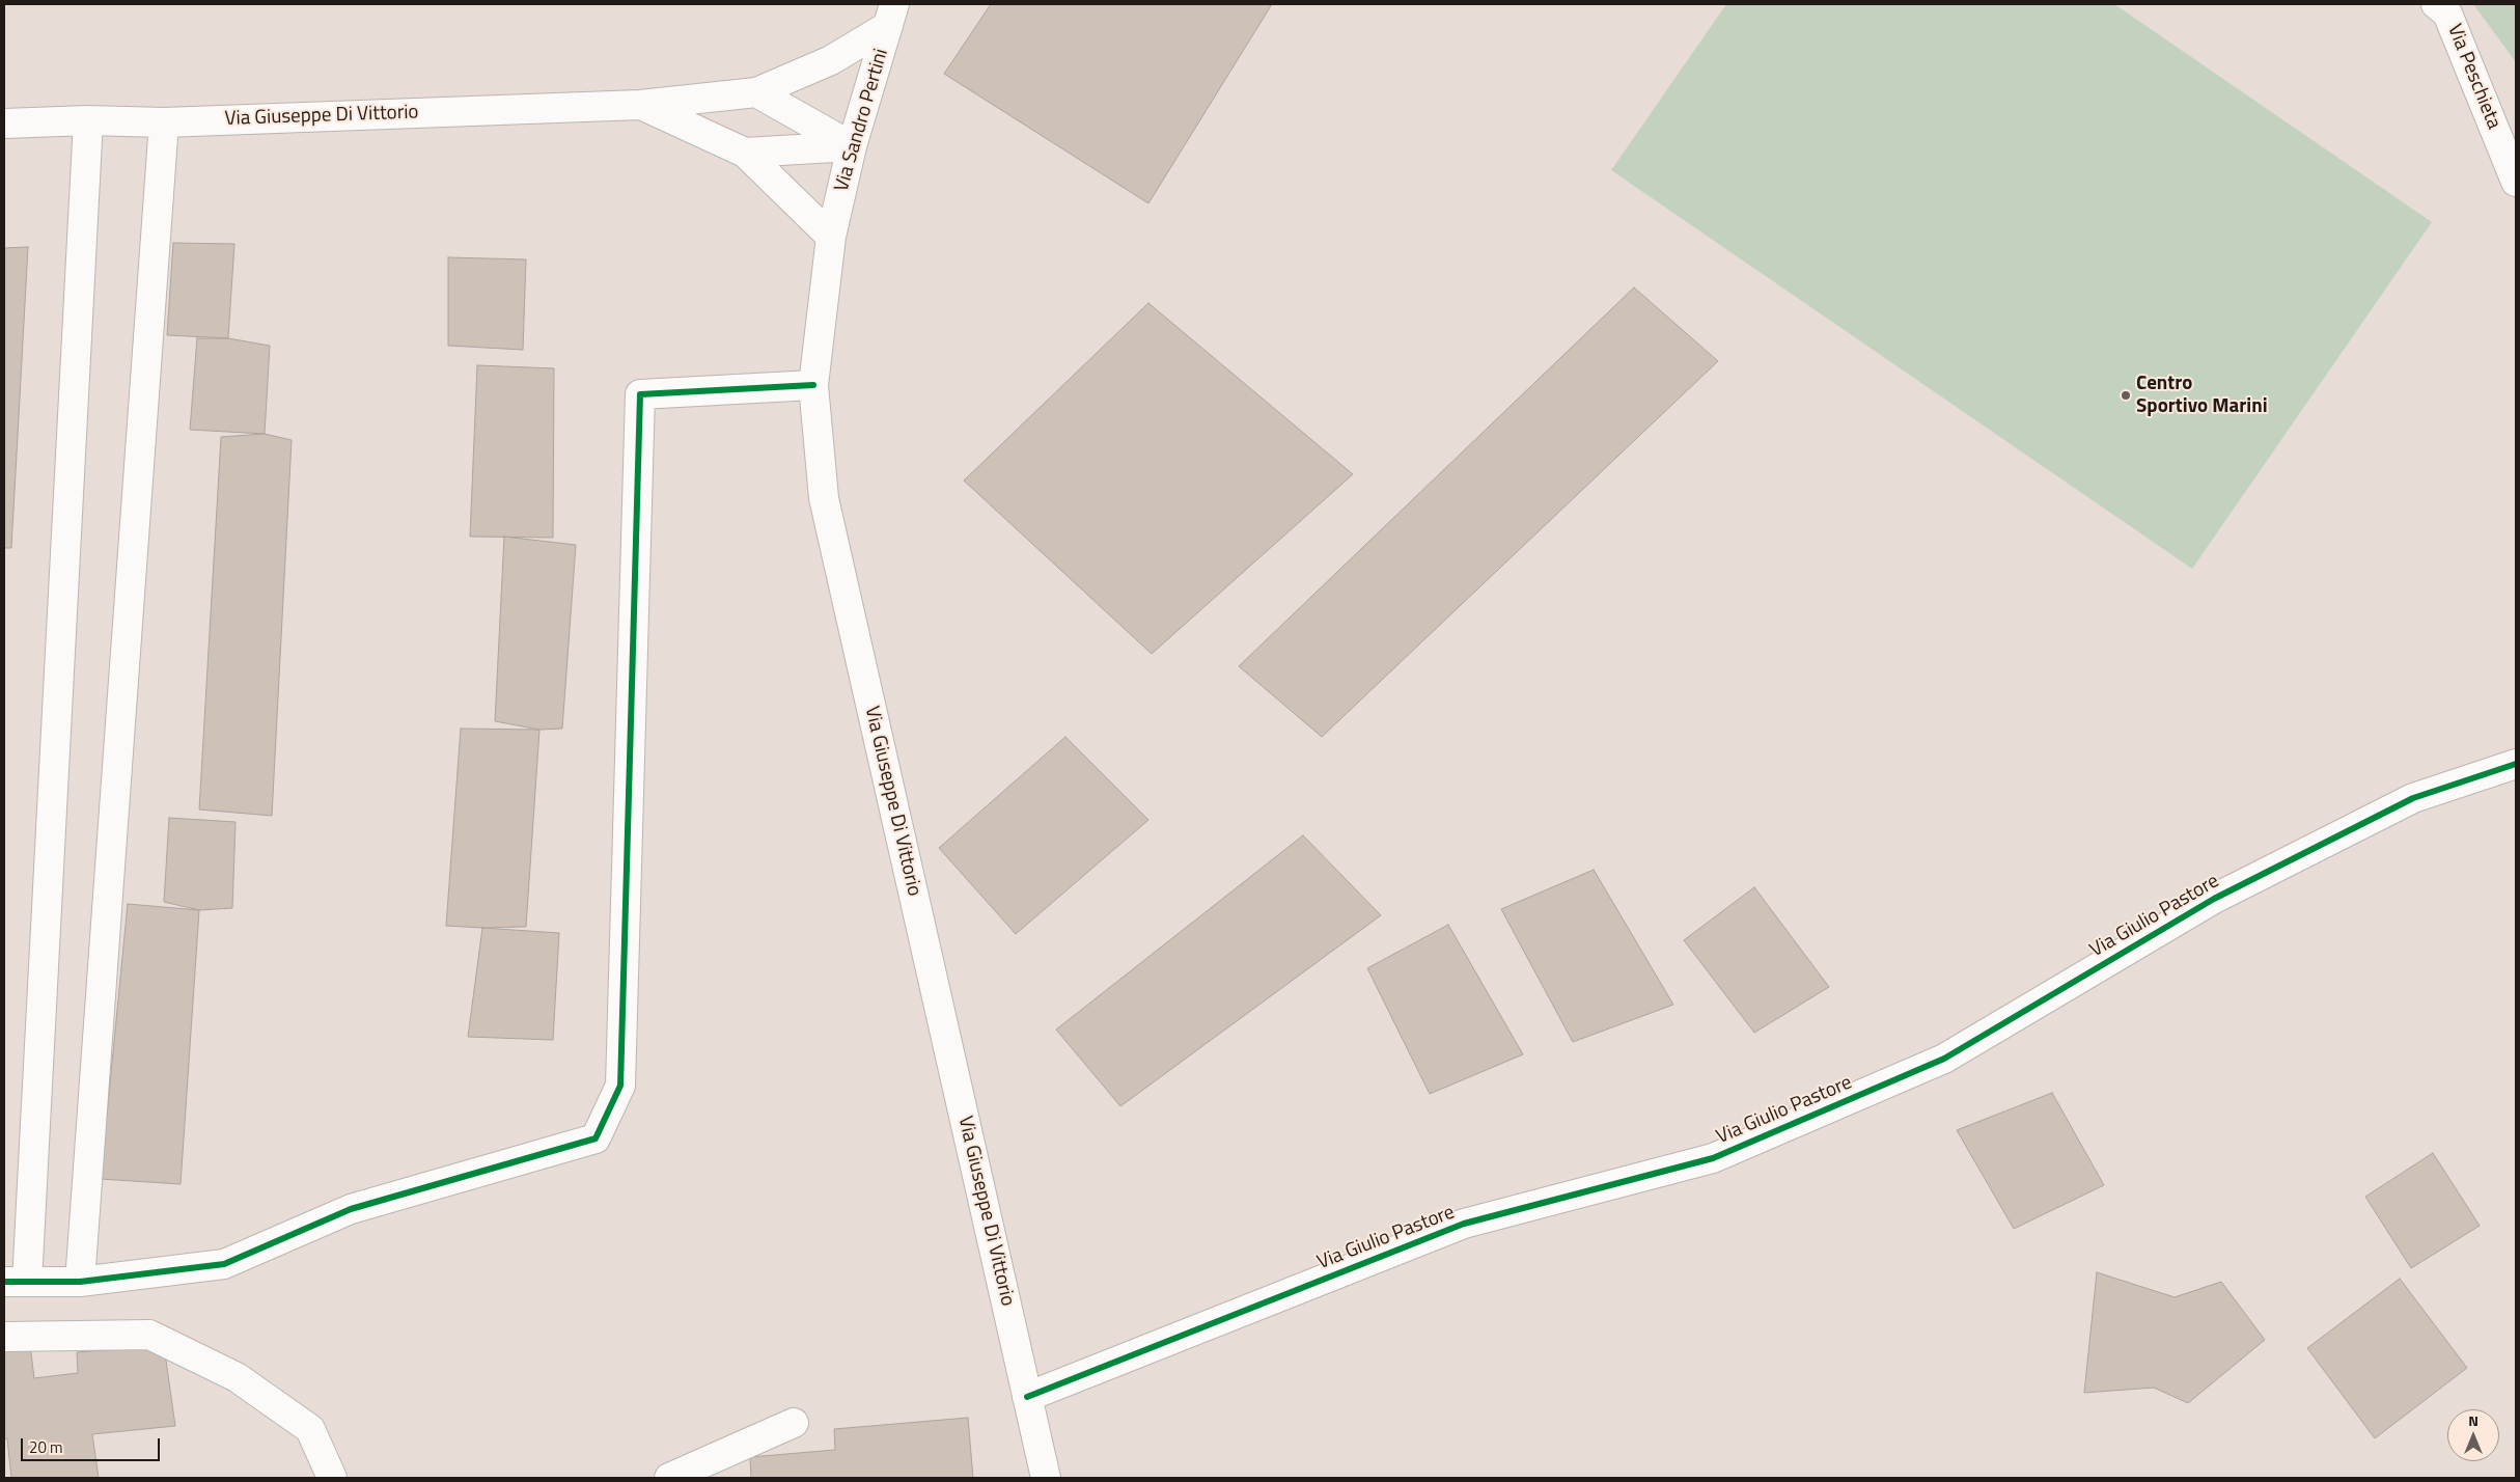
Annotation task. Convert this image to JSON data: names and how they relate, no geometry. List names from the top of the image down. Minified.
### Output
{"streets":{"street":["Via Peschieta","Via Giuseppe Di Vittorio","Via Sandro Pertini","Via Giulio Pastore"]},"crossings":[["Via Giuseppe Di Vittorio","Via Sandro Pertini"],["Via Giuseppe Di Vittorio","Via Giulio Pastore"]],"places":["Centro Sportivo Marini"],"scale_bar":"20 m","north":"top"}
